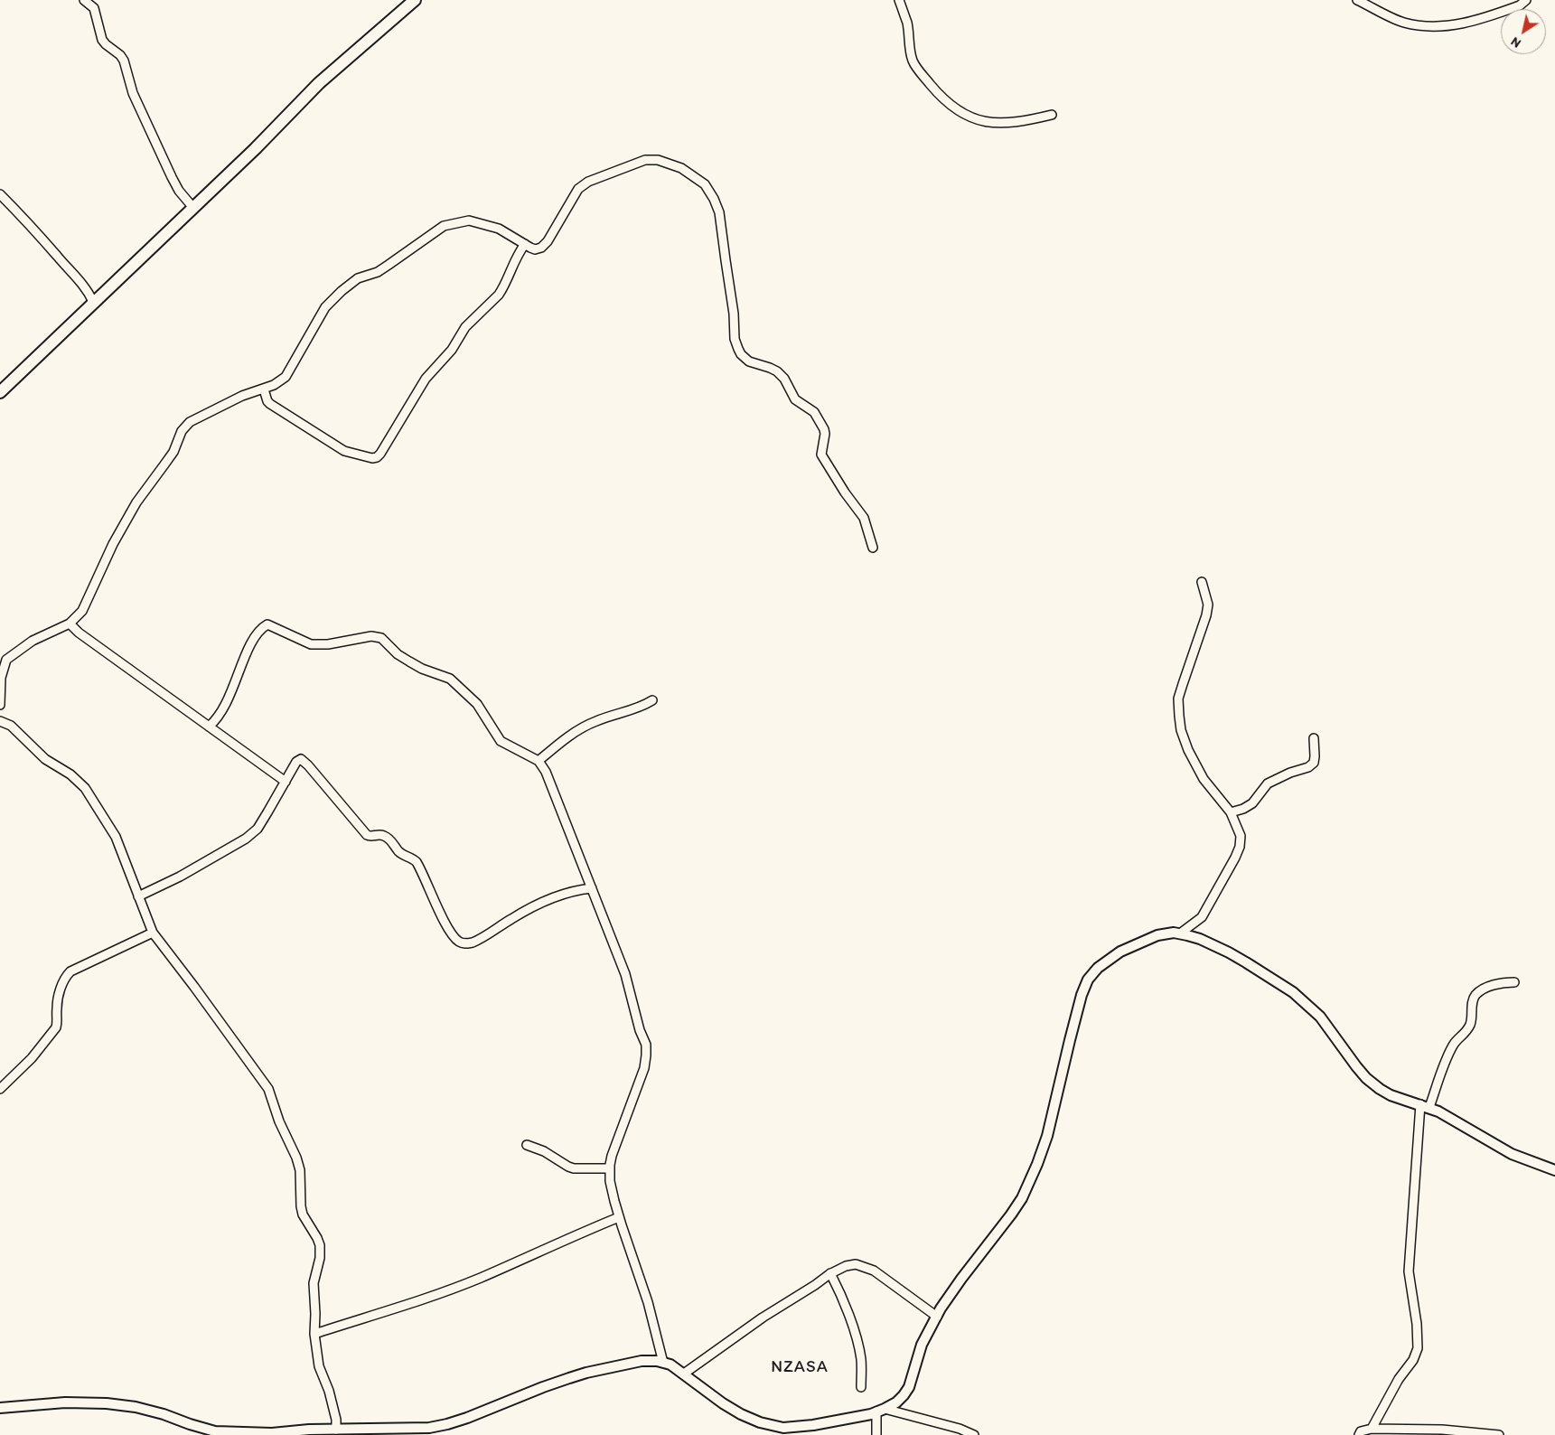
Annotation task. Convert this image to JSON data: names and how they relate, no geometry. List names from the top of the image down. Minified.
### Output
{"districts":["NZASA"],"north":"bottom left"}
